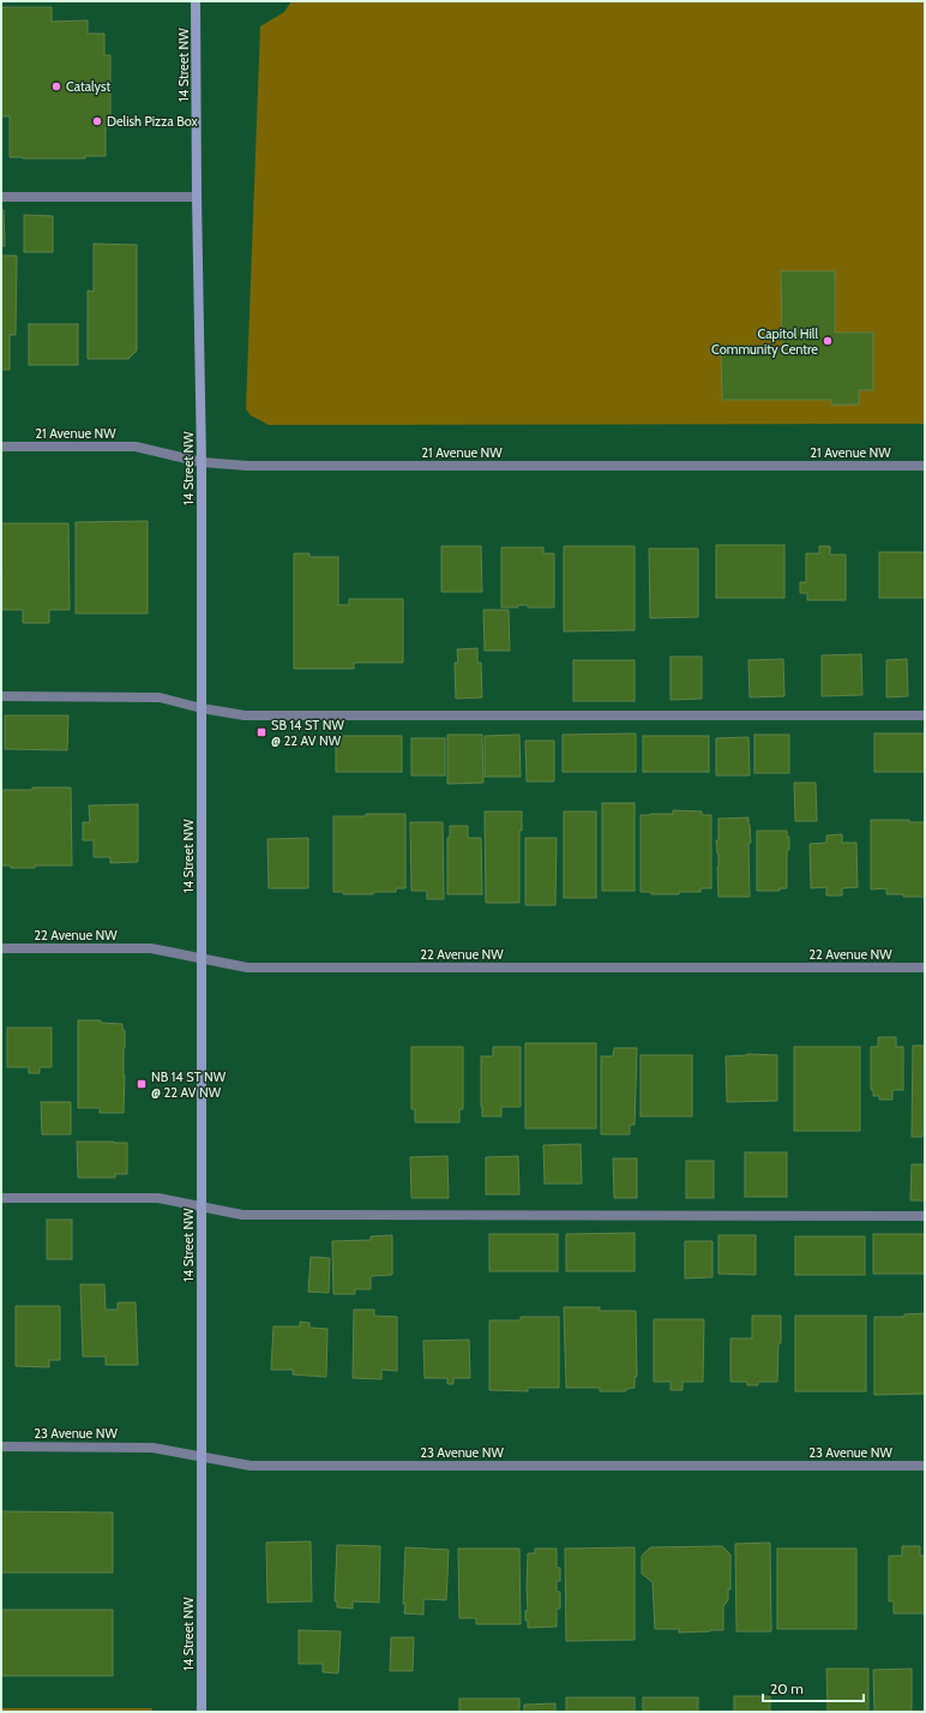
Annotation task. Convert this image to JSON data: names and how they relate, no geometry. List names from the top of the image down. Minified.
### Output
{"streets":{"main road":["14 Street NW"],"street":["21 Avenue NW","22 Avenue NW","23 Avenue NW"]},"crossings":[["14 Street NW","21 Avenue NW"],["14 Street NW","22 Avenue NW"],["14 Street NW","23 Avenue NW"]],"places":{"other":["Catalyst","Delish Pizza Box","Capitol Hill Community Centre"],"transit":["SB 14 ST NW @ 22 AV NW","NB 14 ST NW @ 22 AV NW"]},"scale_bar":"20 m"}
